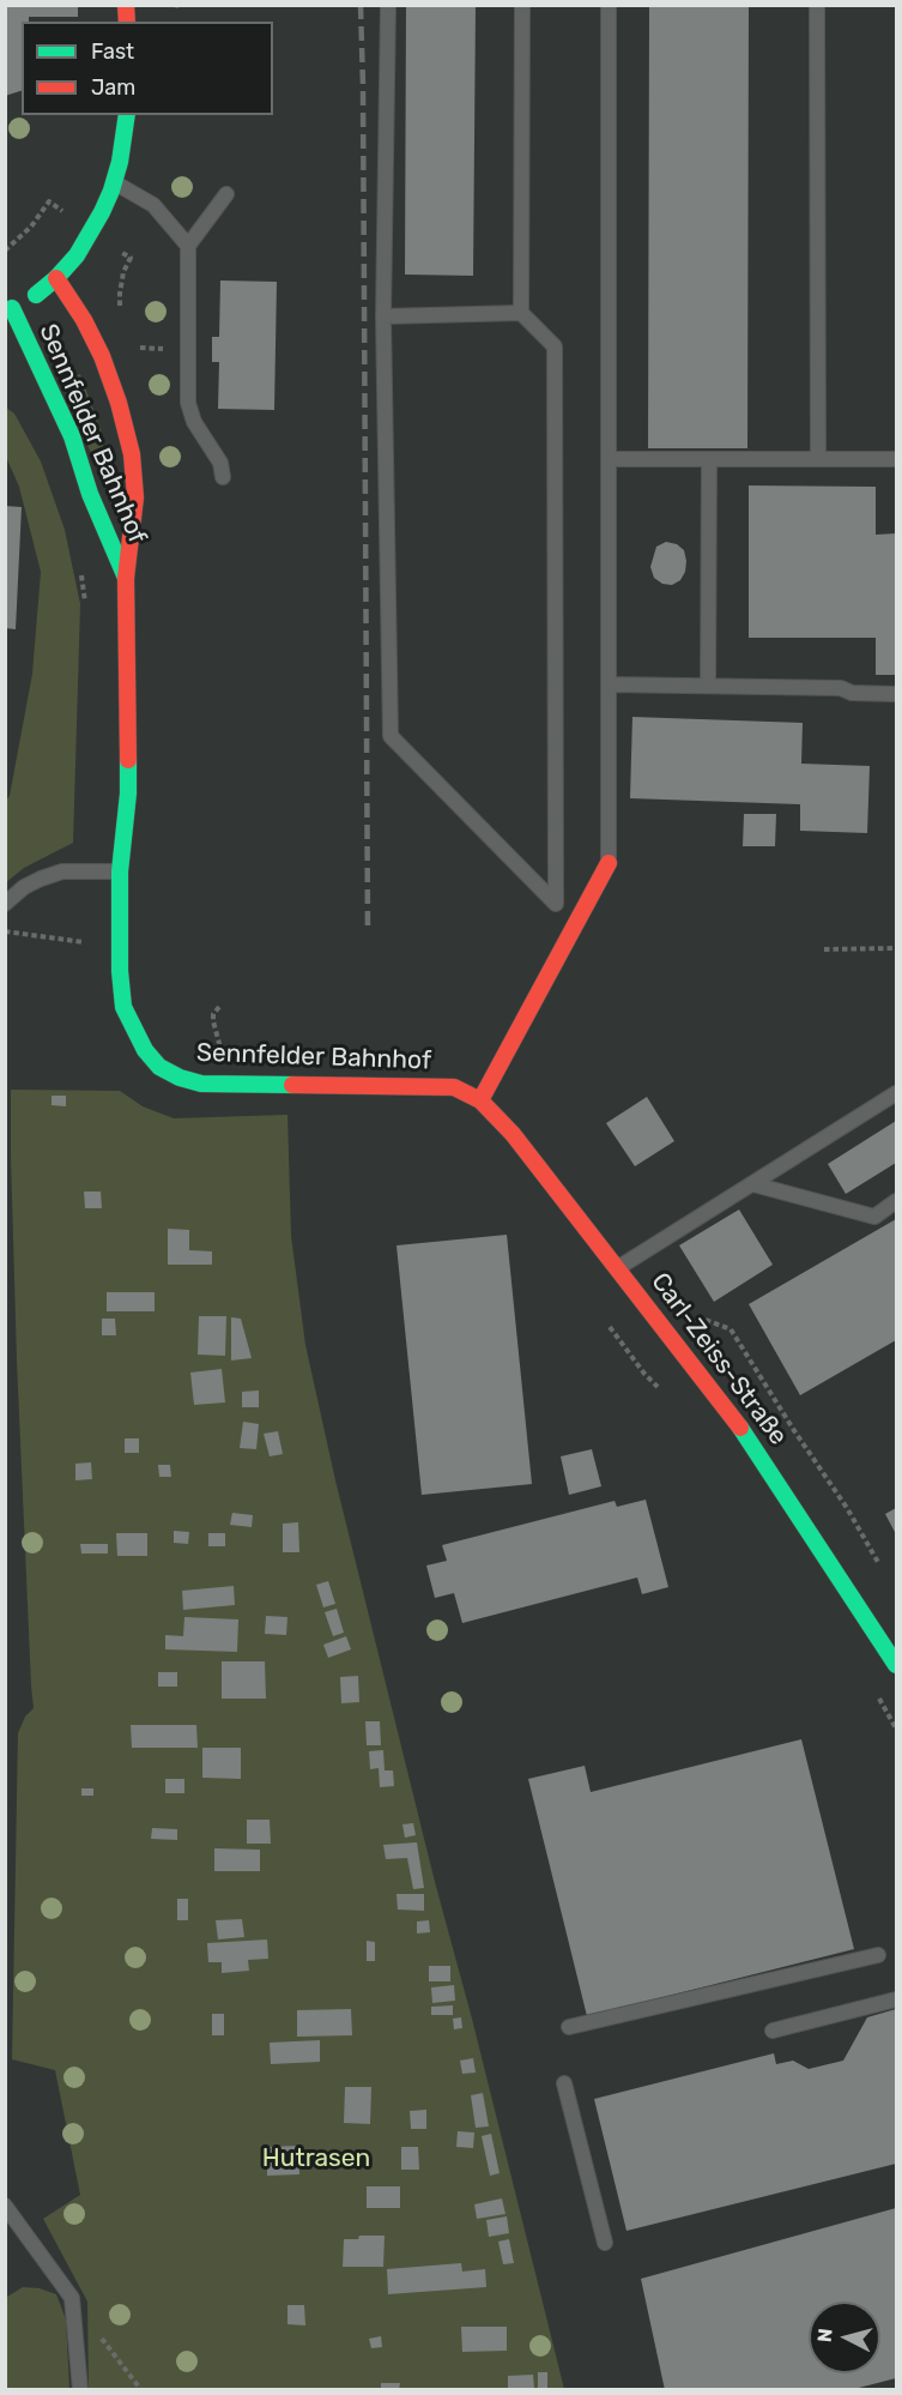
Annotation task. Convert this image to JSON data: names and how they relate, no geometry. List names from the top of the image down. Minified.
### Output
{"streets":{"street":["Sennfelder Bahnhof","Carl-Zeiss-Straße"]},"crossings":[["Sennfelder Bahnhof","Carl-Zeiss-Straße"]],"parks":["Hutrasen"],"legend":["Fast","Jam"],"north":"left"}
